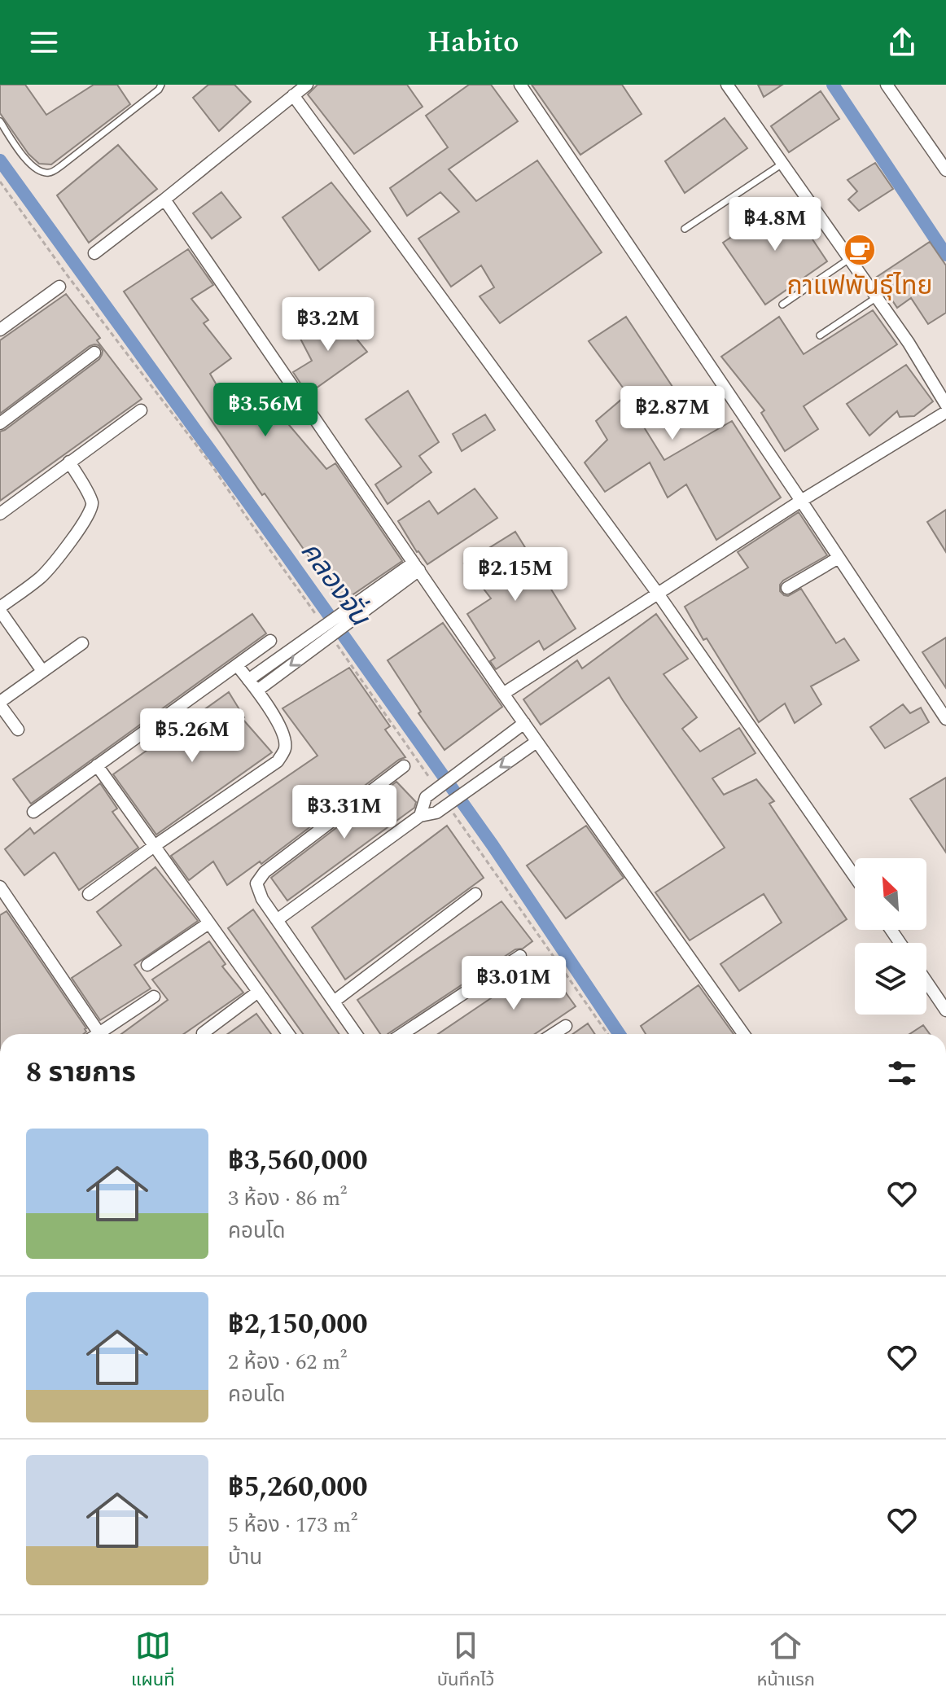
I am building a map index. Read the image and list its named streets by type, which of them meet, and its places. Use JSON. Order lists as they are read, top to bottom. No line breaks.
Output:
{"water":["คลองจั่น"],"places":{"cafe":["กาแฟพันธุ์ไทย"]},"north":"top left","page":{"header":"Habito","price":["฿4.8M","฿3.2M","฿3.56M","฿2.87M","฿2.15M","฿5.26M","฿3.31M","฿3.01M"],"heading":"8 รายการ","list":[{"name":"฿3,560,000","note":"3 ห้อง · 86 m² · คอนโด"},{"name":"฿2,150,000","note":"2 ห้อง · 62 m² · คอนโด"},{"name":"฿5,260,000","note":"5 ห้อง · 173 m² · บ้าน"}],"tabs":["แผนที่","บันทึกไว้","หน้าแรก"]}}
